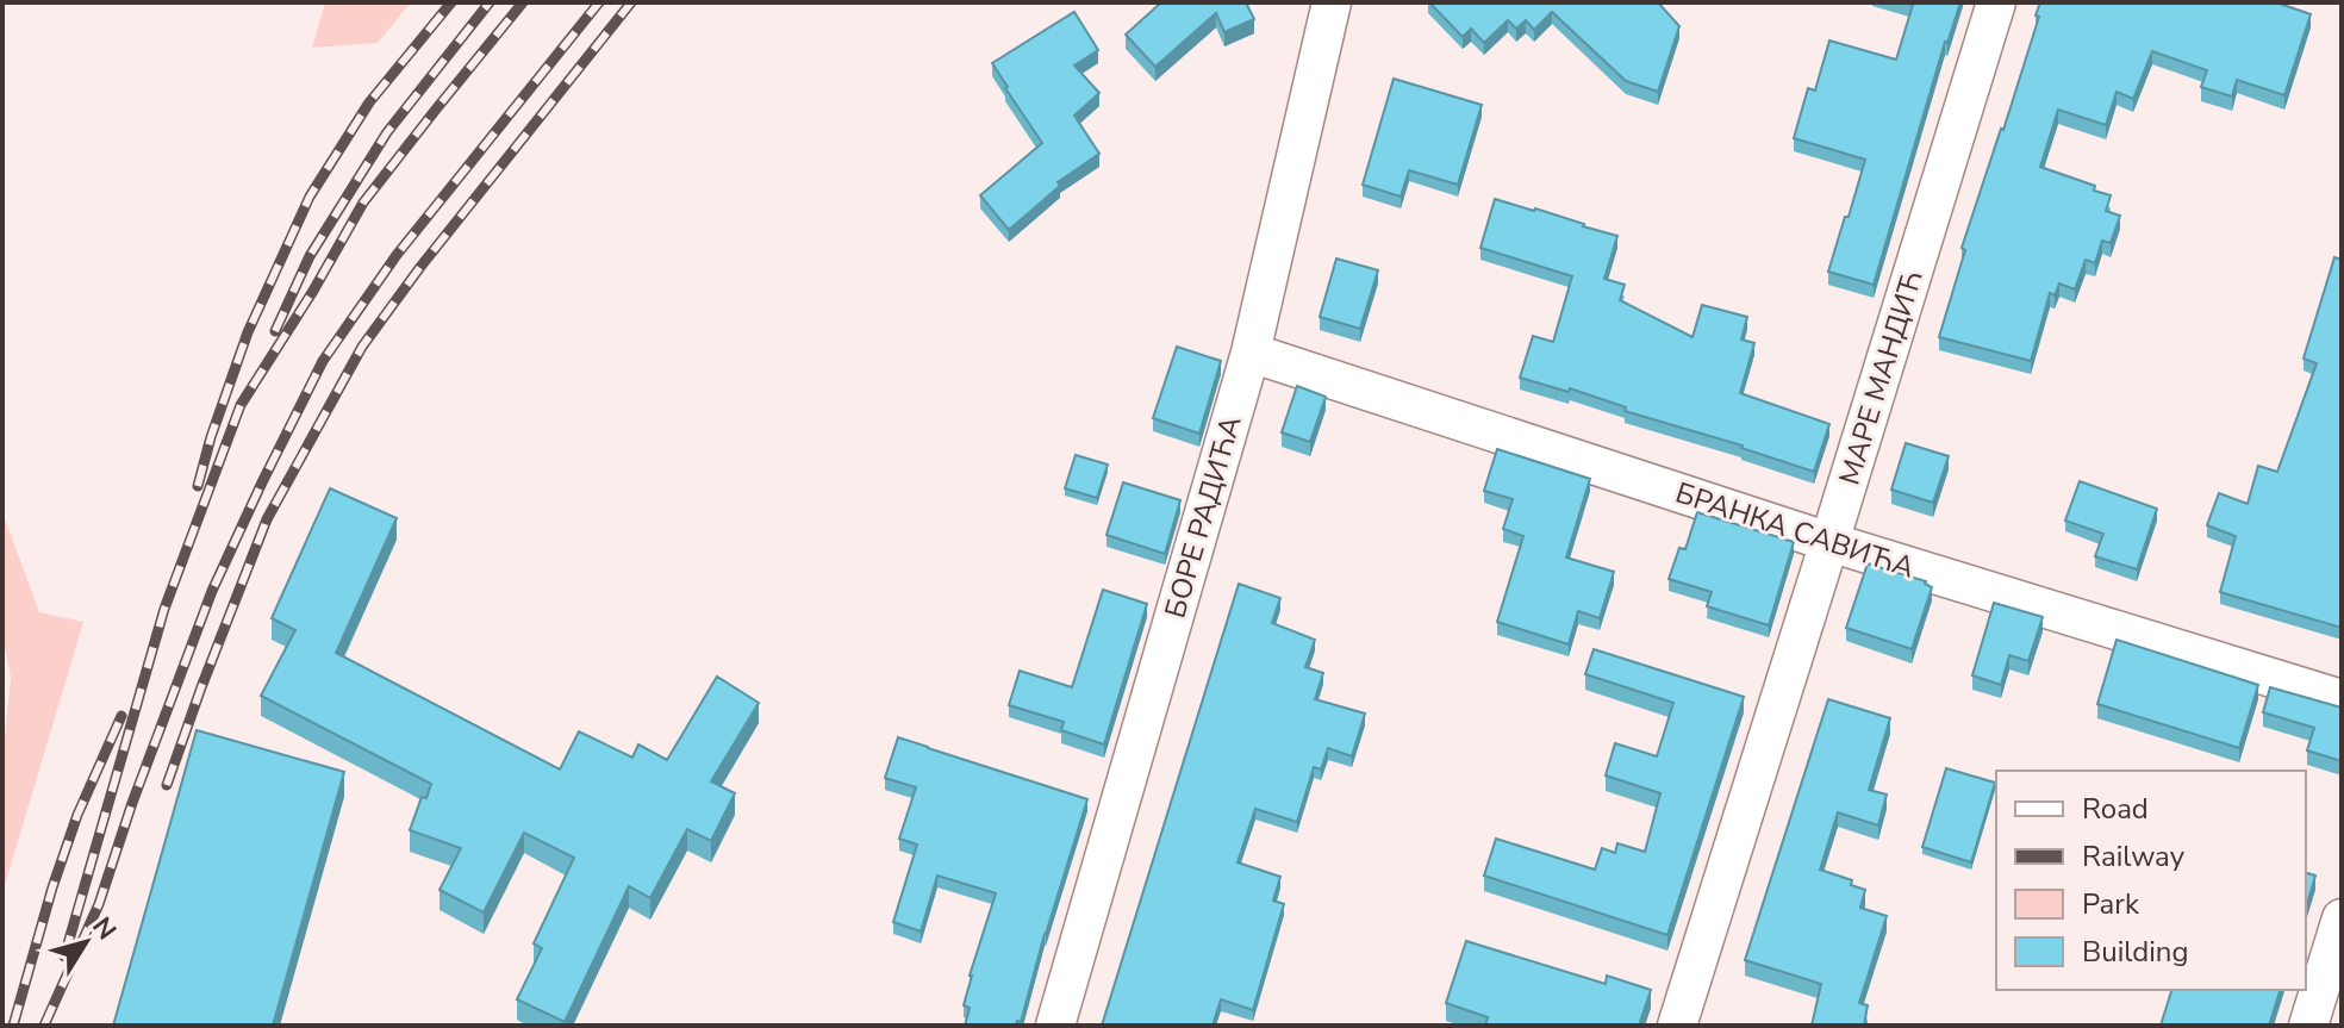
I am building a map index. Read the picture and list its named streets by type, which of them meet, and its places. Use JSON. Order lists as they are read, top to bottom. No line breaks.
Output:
{"streets":{"street":["МАРЕ МАНДИЋ","БОРЕ РАДИЋА","БРАНКА САВИЋА"]},"crossings":[["МАРЕ МАНДИЋ","БРАНКА САВИЋА"],["БОРЕ РАДИЋА","БРАНКА САВИЋА"]],"legend":["Road","Railway","Park","Building"],"north":"top right"}
